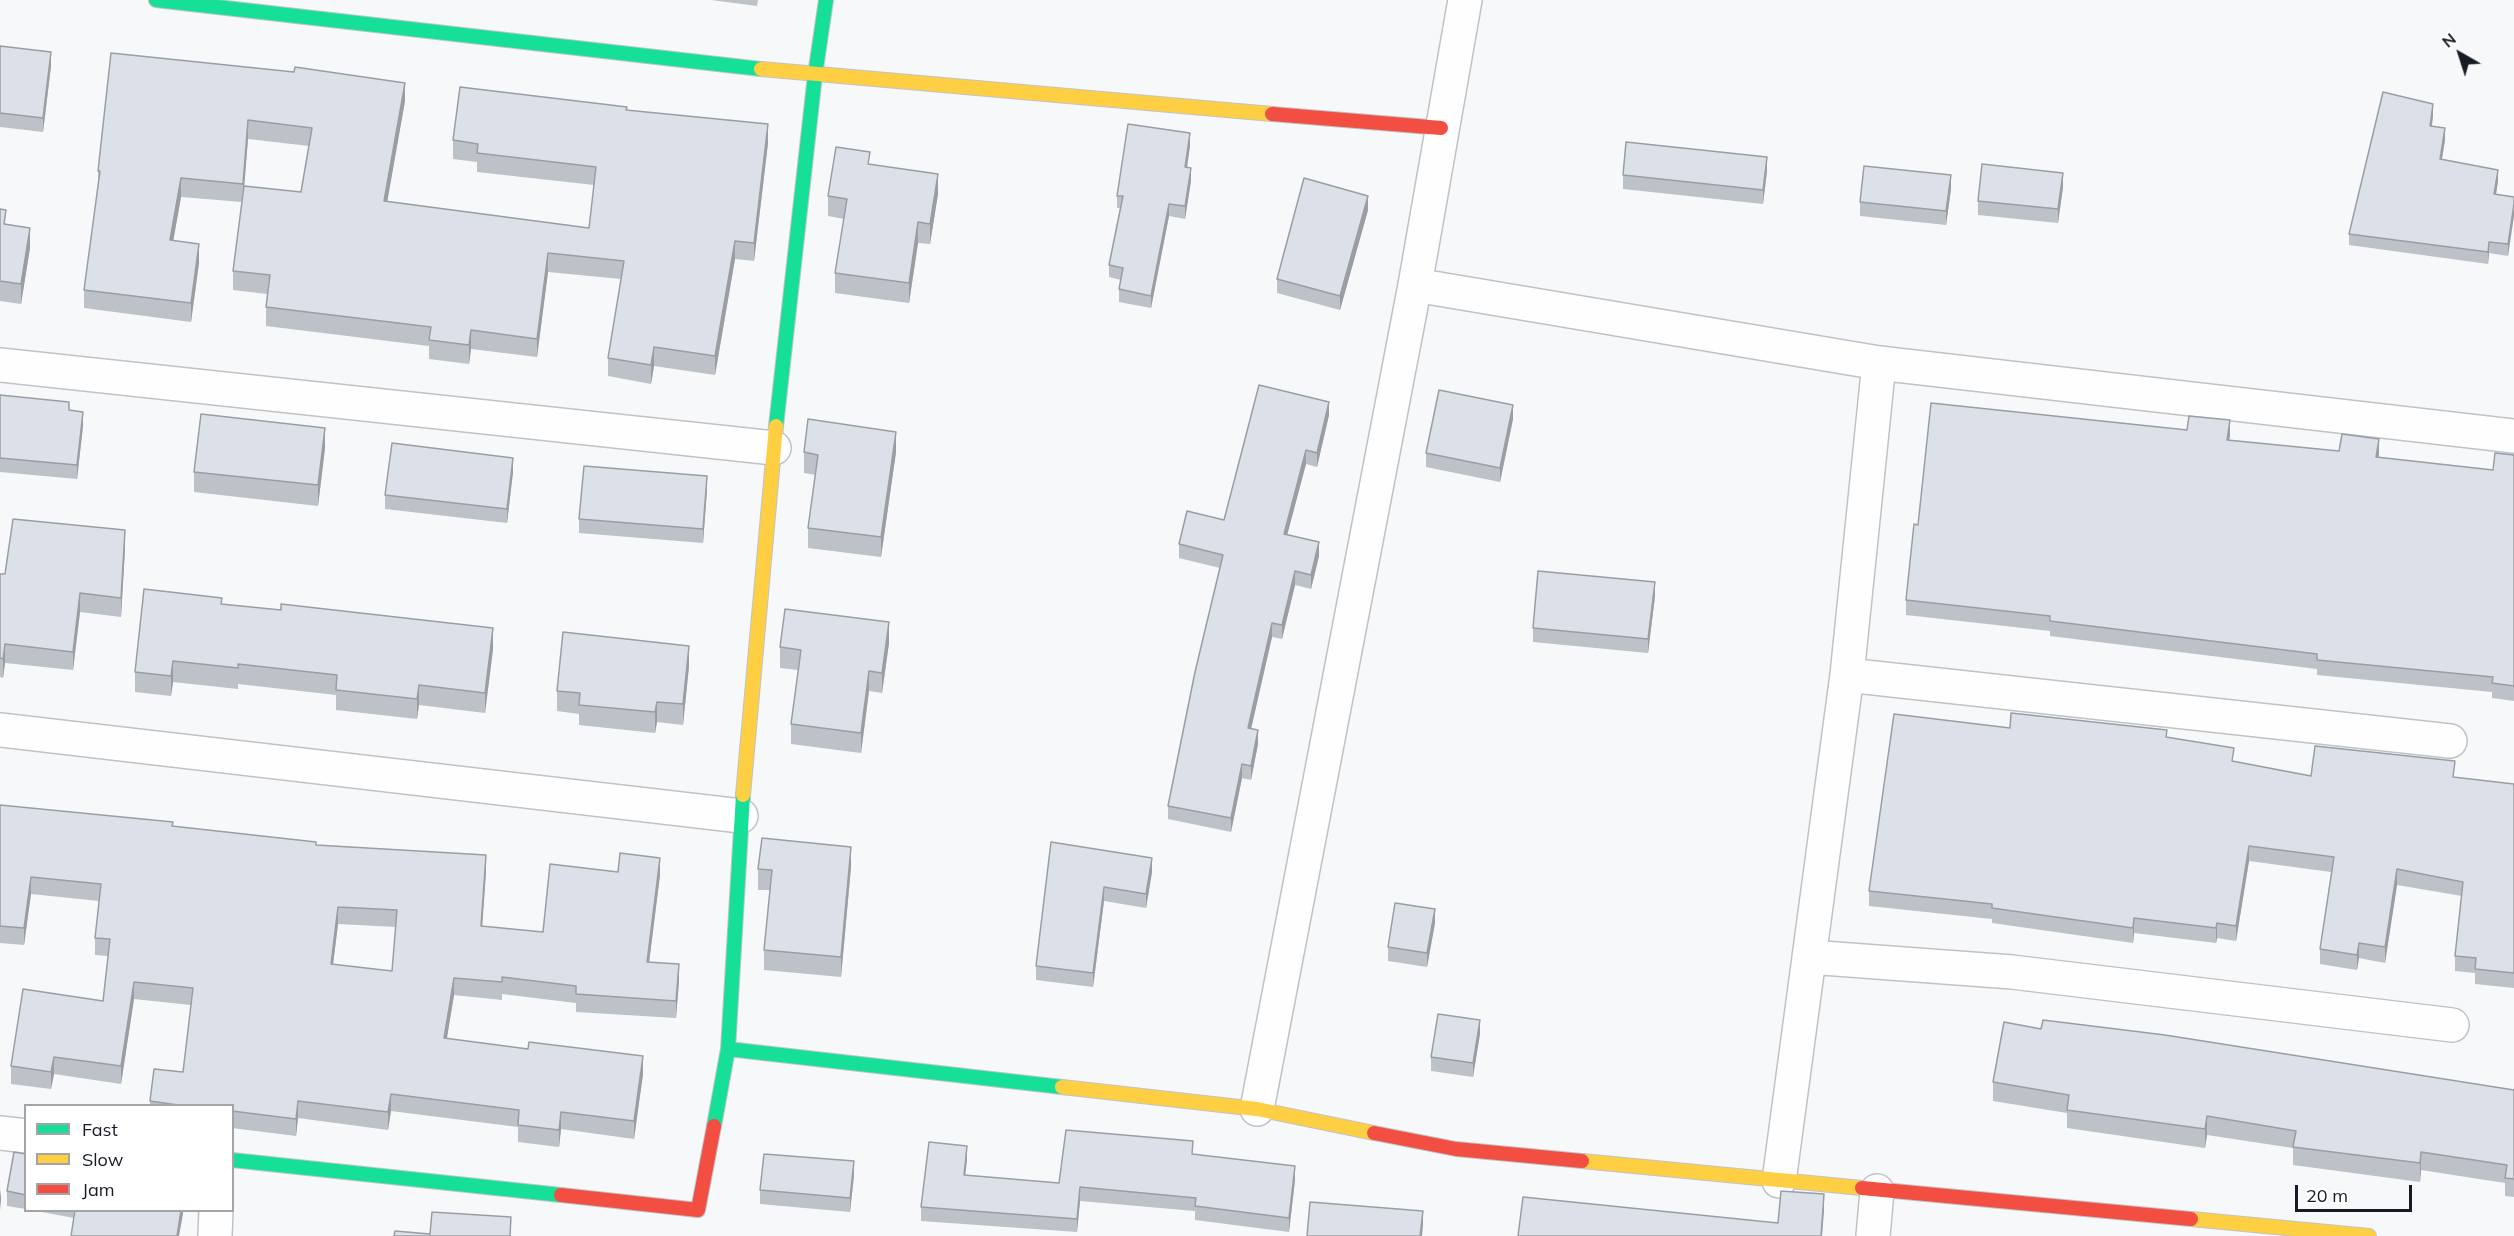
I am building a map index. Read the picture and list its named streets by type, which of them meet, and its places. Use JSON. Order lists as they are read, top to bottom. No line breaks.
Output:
{"legend":["Fast","Slow","Jam"],"scale_bar":"20 m","north":"top left"}
